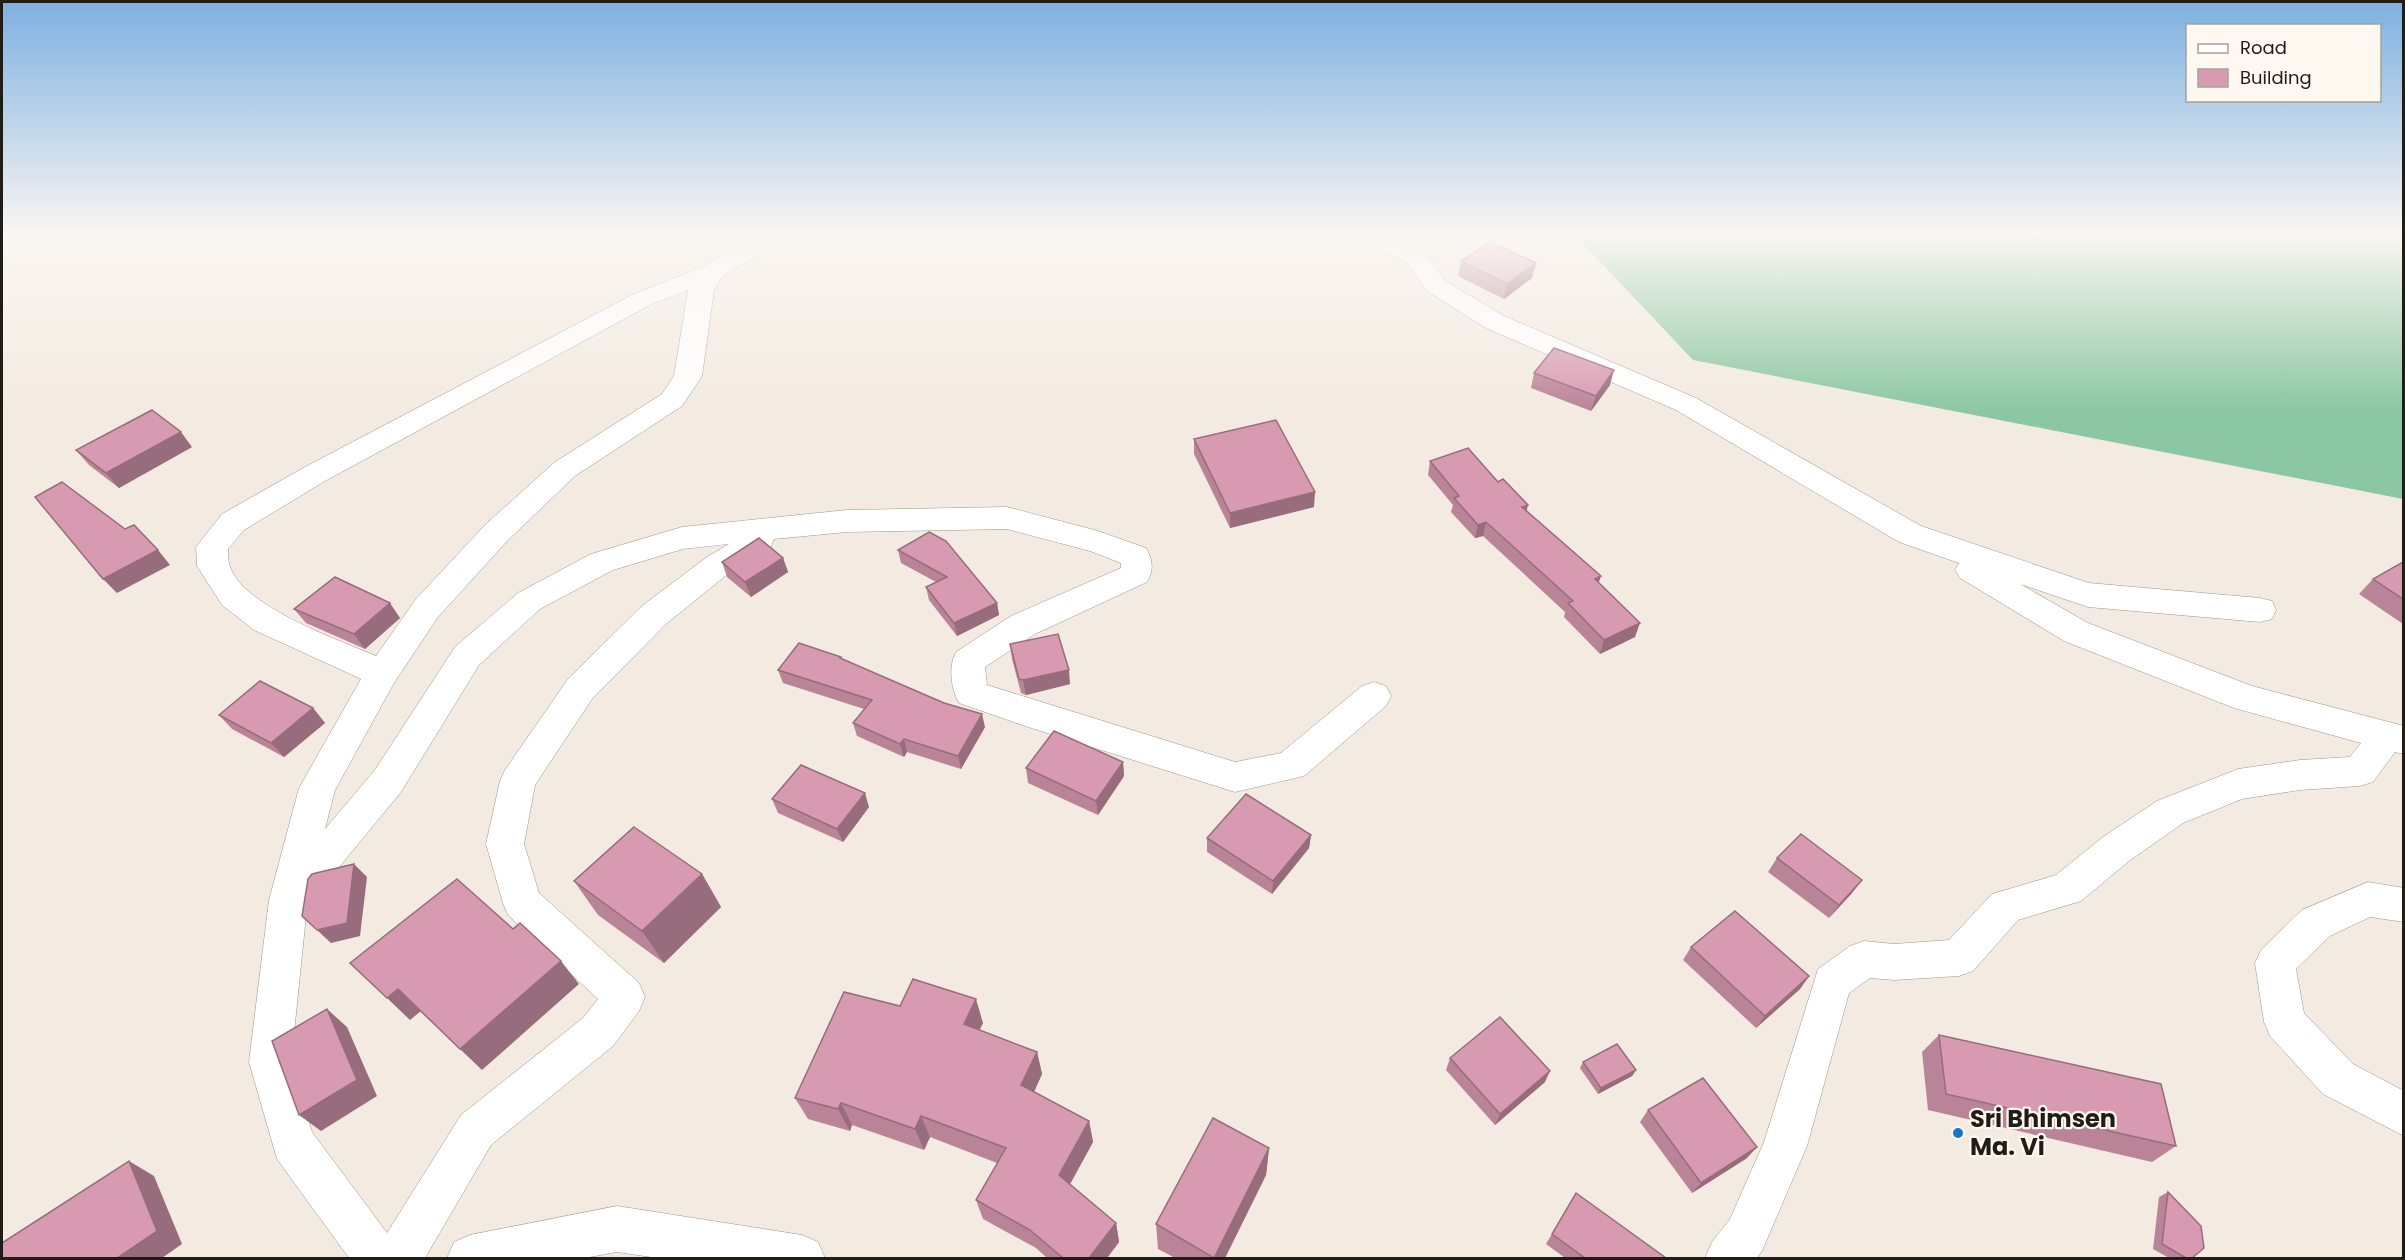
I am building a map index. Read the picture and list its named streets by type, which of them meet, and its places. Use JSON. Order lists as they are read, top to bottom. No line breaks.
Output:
{"places":["Sri Bhimsen Ma. Vi"],"legend":["Road","Building"]}
